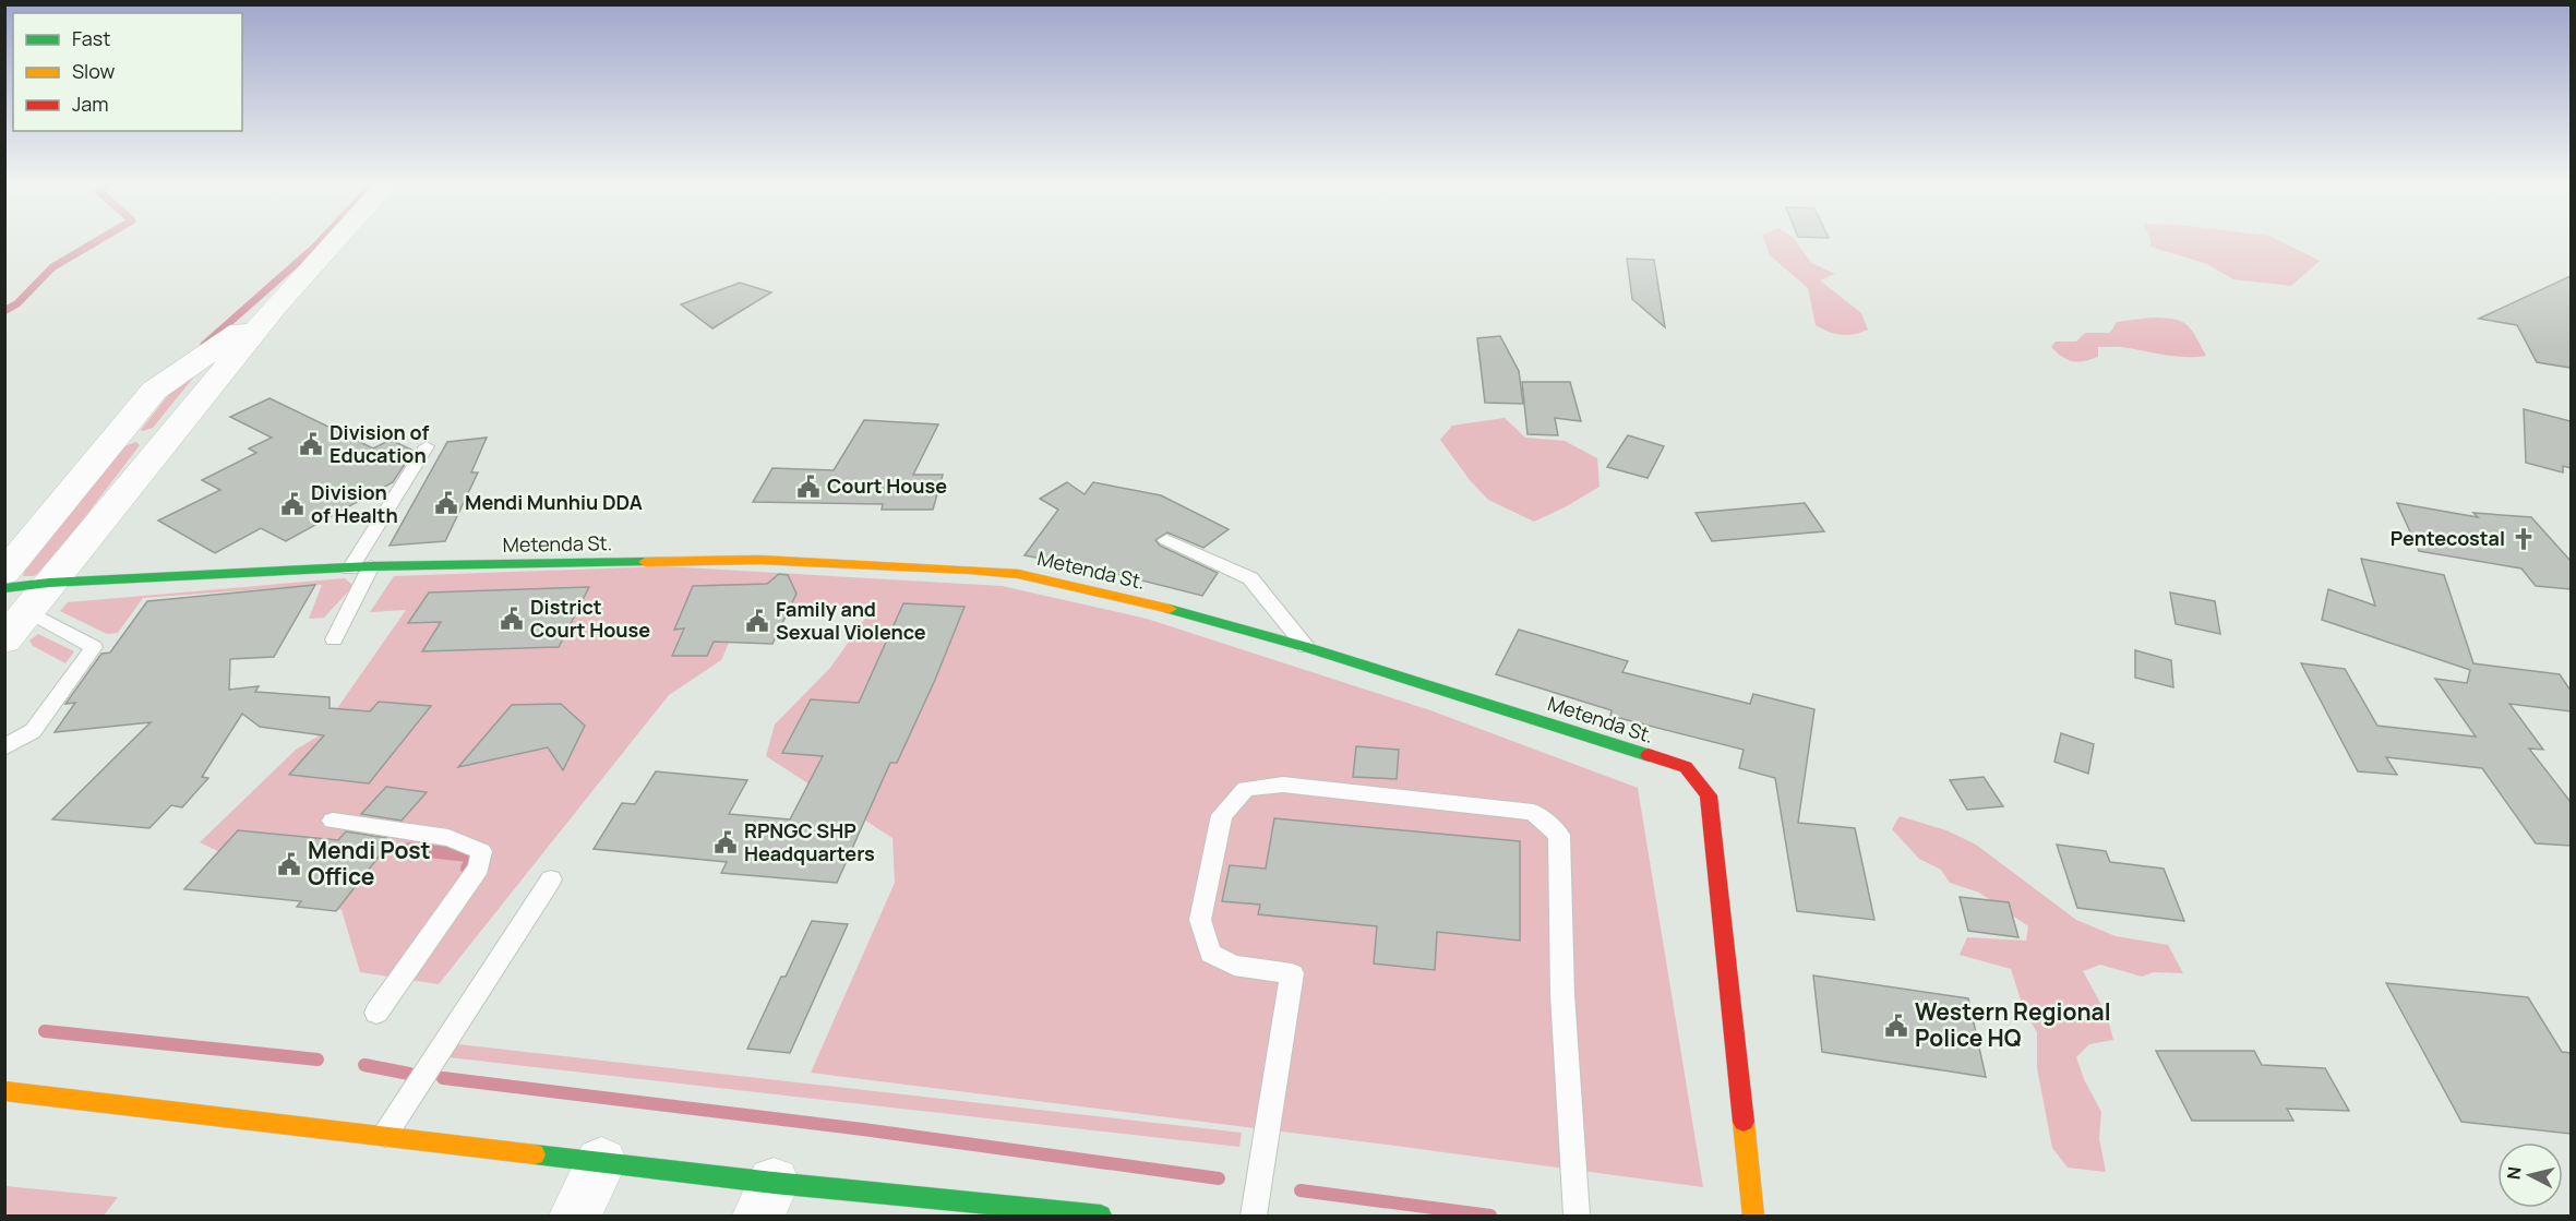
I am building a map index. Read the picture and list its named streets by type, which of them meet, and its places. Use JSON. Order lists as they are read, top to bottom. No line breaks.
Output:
{"streets":{"street":["Metenda St."]},"places":{"public building":["Division of Education","Court House","Mendi Munhiu DDA","Division of Health","District Court House","Family and Sexual Violence","RPNGC SHP Headquarters","Mendi Post Office","Western Regional Police HQ"],"church":["Pentecostal"]},"legend":["Fast","Slow","Jam"],"north":"left"}
